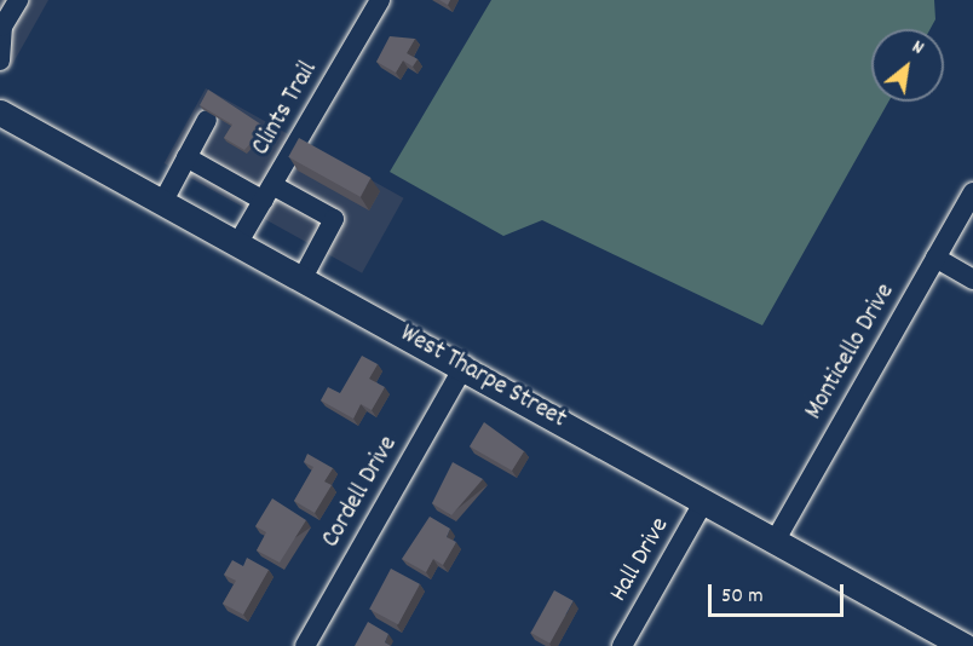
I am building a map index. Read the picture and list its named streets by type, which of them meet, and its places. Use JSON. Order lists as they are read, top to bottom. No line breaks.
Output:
{"streets":{"main road":["West Tharpe Street"],"street":["Clints Trail","Monticello Drive","Cordell Drive","Hall Drive"]},"crossings":[["Clints Trail","West Tharpe Street"],["Monticello Drive","West Tharpe Street"],["West Tharpe Street","Cordell Drive"],["West Tharpe Street","Hall Drive"]],"scale_bar":"50 m","north":"top right"}
